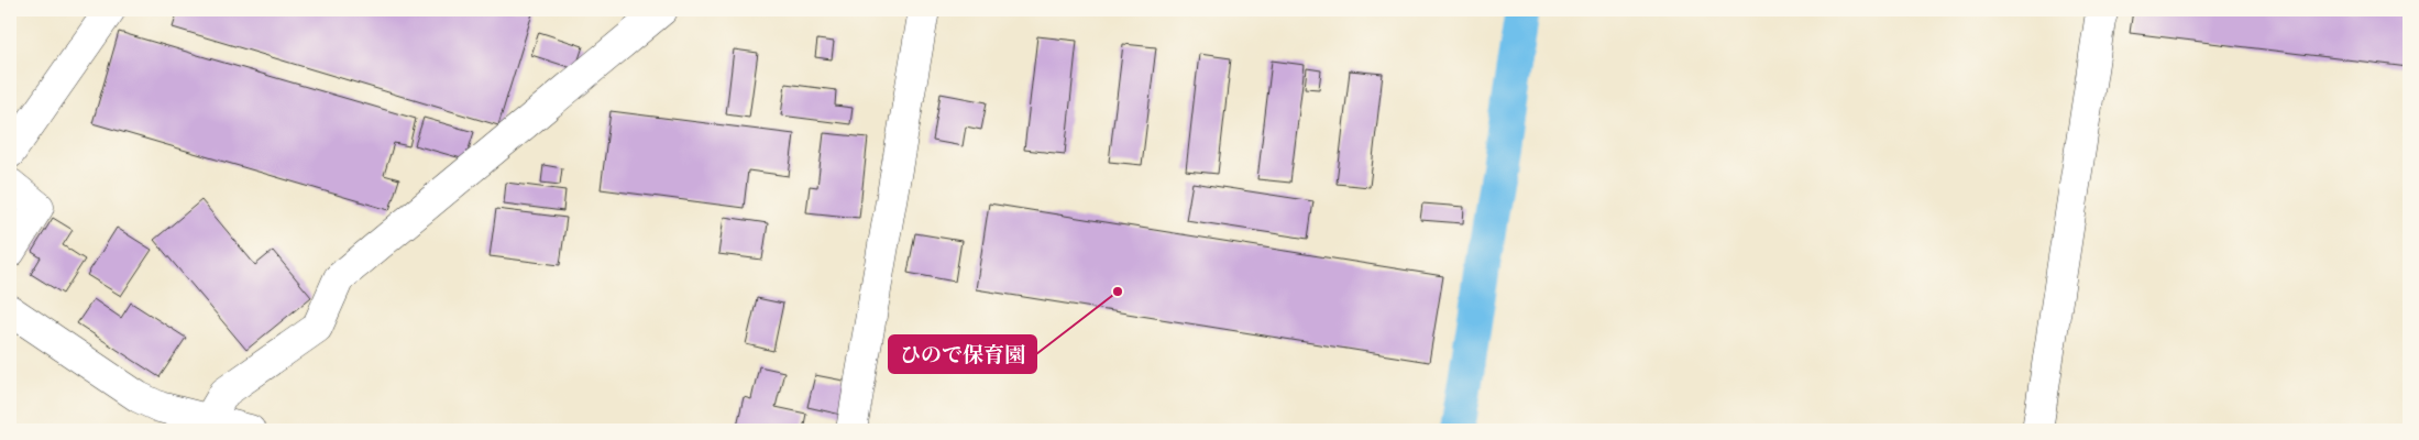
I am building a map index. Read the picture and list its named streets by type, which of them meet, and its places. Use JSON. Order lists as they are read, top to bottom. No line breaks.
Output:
{"places":["ひので保育園"]}
